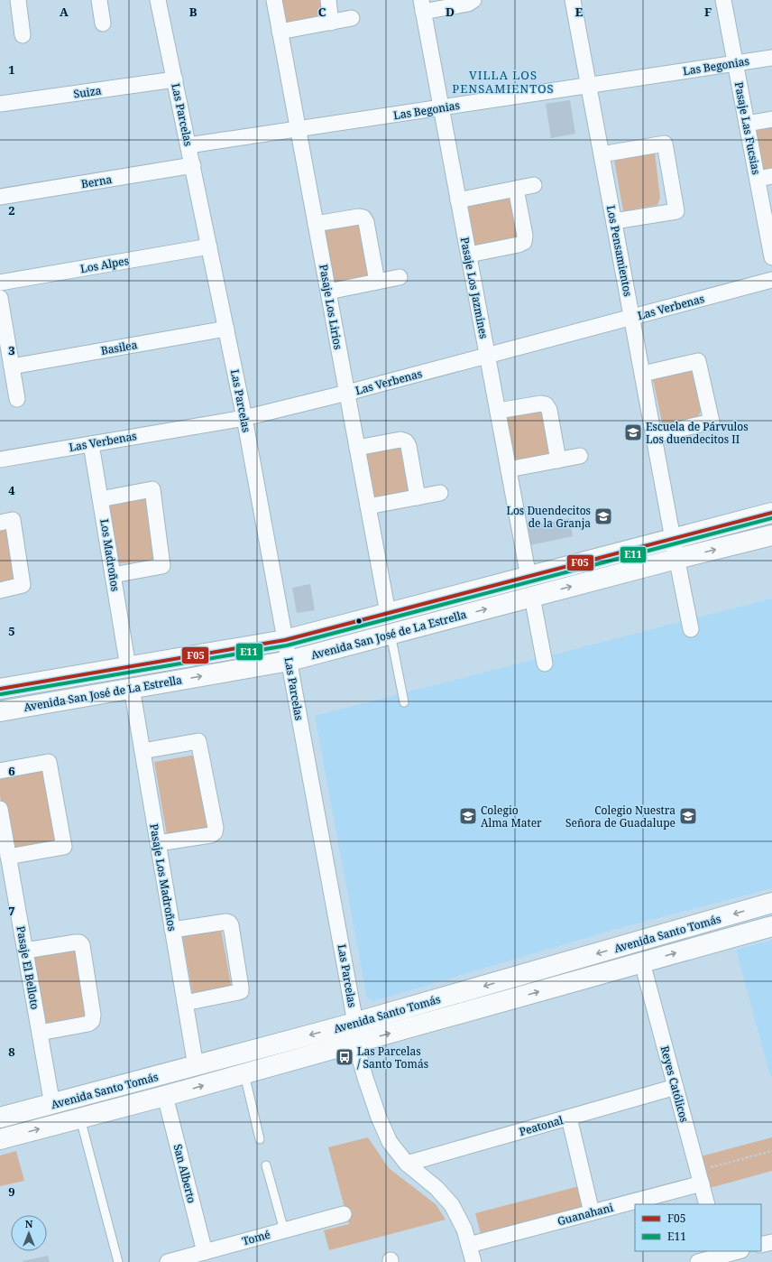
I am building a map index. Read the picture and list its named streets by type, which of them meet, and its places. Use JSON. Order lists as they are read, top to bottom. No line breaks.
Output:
{"streets":{"main road":["Avenida San José de La Estrella","Avenida Santo Tomás"],"street":["Las Begonias","Suiza","Las Parcelas","Pasaje Las Fucsias","Berna","Los Pensamientos","Los Alpes","Pasaje Los Jazmines","Pasaje Los Lirios","Las Verbenas","Basilea","Los Madroños","Pasaje Los Madroños","Pasaje El Belloto","Reyes Católicos","Peatonal","San Alberto","Guanahani","Tomé"]},"crossings":[["Las Begonias","Las Parcelas"],["Las Begonias","Pasaje Las Fucsias"],["Las Begonias","Los Pensamientos"],["Las Begonias","Pasaje Los Jazmines"],["Las Begonias","Pasaje Los Lirios"],["Suiza","Las Parcelas"],["Las Parcelas","Berna"],["Las Parcelas","Los Alpes"],["Las Parcelas","Las Verbenas"],["Las Parcelas","Basilea"],["Las Parcelas","Avenida San José de La Estrella"],["Las Parcelas","Avenida Santo Tomás"],["Las Parcelas","Peatonal"],["Las Parcelas","Guanahani"],["Los Pensamientos","Las Verbenas"],["Los Pensamientos","Avenida San José de La Estrella"],["Pasaje Los Jazmines","Las Verbenas"],["Pasaje Los Jazmines","Avenida San José de La Estrella"],["Pasaje Los Lirios","Las Verbenas"],["Pasaje Los Lirios","Avenida San José de La Estrella"],["Las Verbenas","Los Madroños"],["Los Madroños","Avenida San José de La Estrella"],["Avenida San José de La Estrella","Pasaje Los Madroños"],["Pasaje Los Madroños","Avenida Santo Tomás"],["Avenida Santo Tomás","Pasaje El Belloto"],["Avenida Santo Tomás","Reyes Católicos"],["Avenida Santo Tomás","San Alberto"],["Reyes Católicos","Peatonal"],["Reyes Católicos","Guanahani"],["San Alberto","Tomé"]],"districts":["VILLA LOS PENSAMIENTOS"],"places":{"school or university":["Escuela de Párvulos Los duendecitos II","Los Duendecitos de la Granja","Colegio Alma Mater","Colegio Nuestra Señora de Guadalupe"],"bus stop":["Las Parcelas / Santo Tomás"]},"lines":["transit line F05","transit line E11"],"legend":["F05","E11"],"north":"top","grid":{"columns":["A","B","C","D","E","F"],"rows":["1","2","3","4","5","6","7","8","9"]}}
